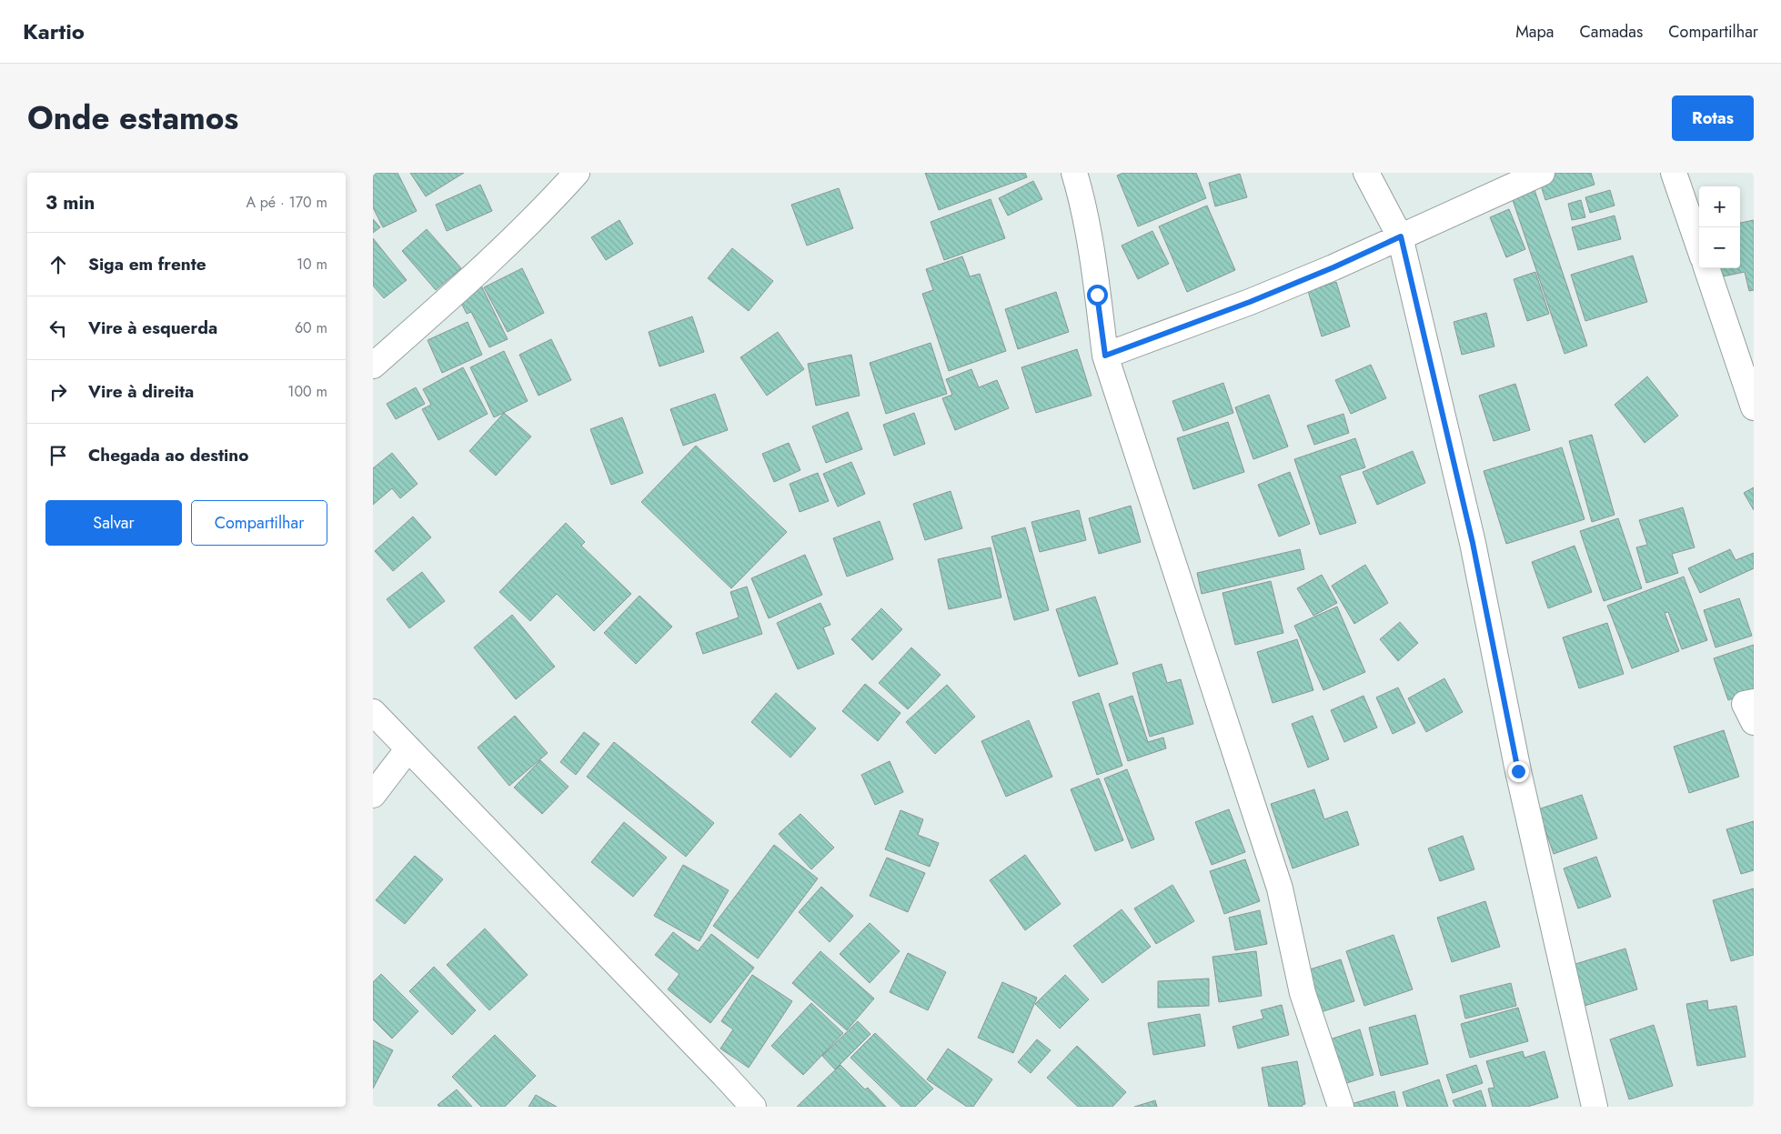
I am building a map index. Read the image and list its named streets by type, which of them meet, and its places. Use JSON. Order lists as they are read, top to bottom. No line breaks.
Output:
{"page":{"header":"Kartio","nav":["Mapa","Camadas","Compartilhar"],"title":"Onde estamos","buttons":["Rotas",["Salvar","Compartilhar"]],"heading":["3 min","A pé · 170 m"],"map_buttons":["+","−"],"list":[["Siga em frente","10 m"],["Vire à esquerda","60 m"],["Vire à direita","100 m"],"Chegada ao destino"]}}
